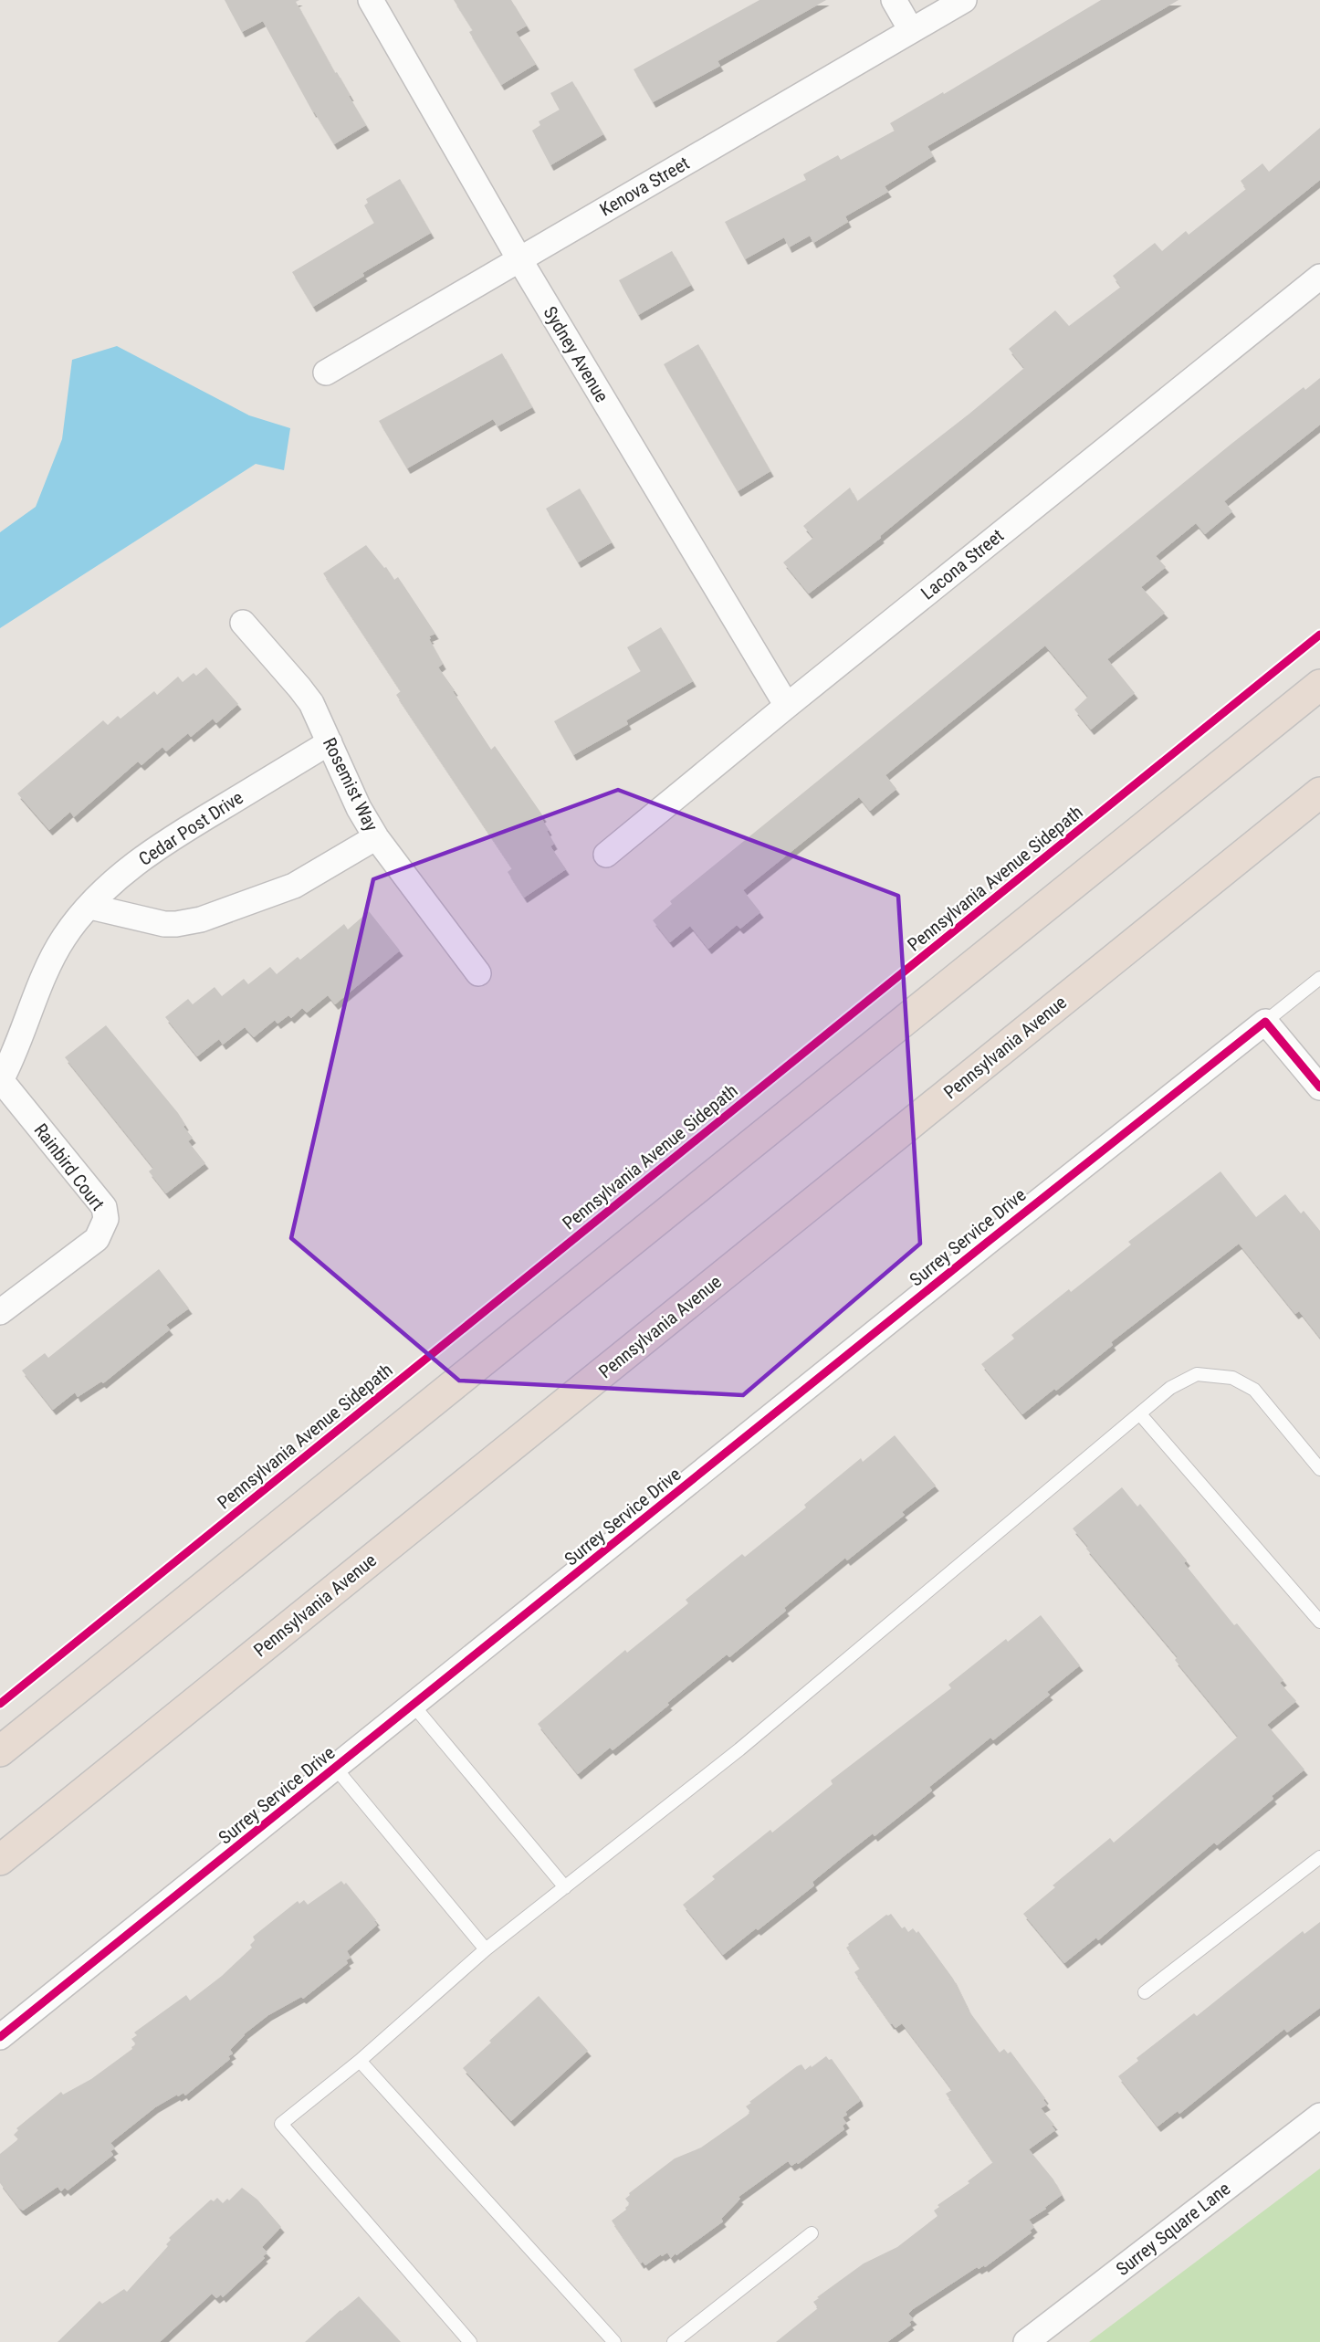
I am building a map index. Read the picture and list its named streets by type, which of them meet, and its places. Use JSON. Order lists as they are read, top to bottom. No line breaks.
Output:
{"streets":{"highway":["Pennsylvania Avenue"],"street":["Kenova Street","Sydney Avenue","Lacona Street","Rosemist Way","Cedar Post Drive","Rainbird Court","Surrey Service Drive","Surrey Square Lane"],"cycle path":["Pennsylvania Avenue Sidepath"]},"crossings":[["Kenova Street","Sydney Avenue"],["Sydney Avenue","Lacona Street"],["Rosemist Way","Cedar Post Drive"],["Cedar Post Drive","Rainbird Court"]]}
